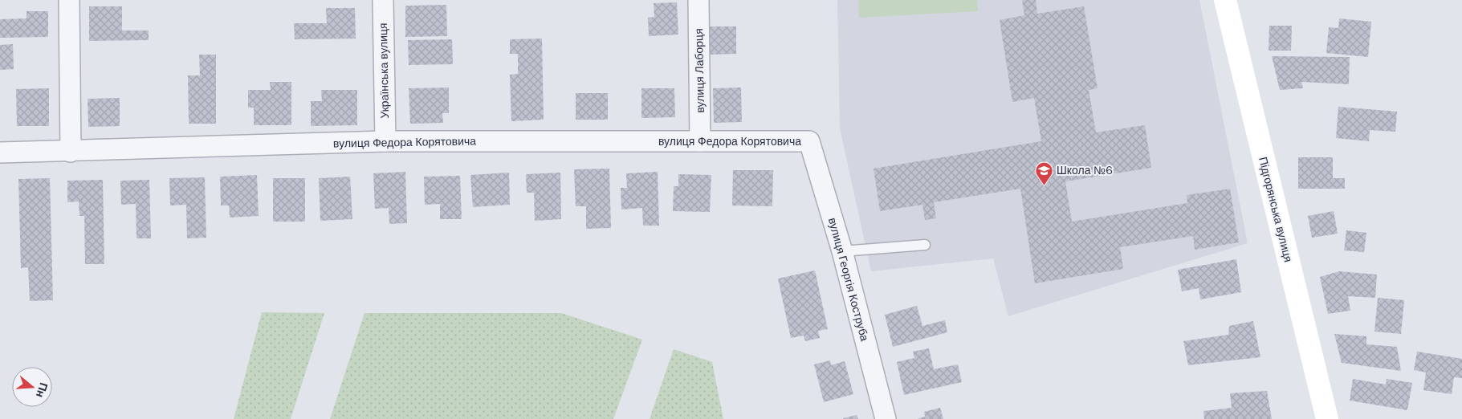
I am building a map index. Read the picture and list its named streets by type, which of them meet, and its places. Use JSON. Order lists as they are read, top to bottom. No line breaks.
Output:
{"streets":{"main road":["Підгорянська вулиця"],"street":["Українська вулиця","вулиця Лаборця","вулиця Федора Корятовича","вулиця Георгія Коструба"]},"crossings":[["Українська вулиця","вулиця Федора Корятовича"],["вулиця Лаборця","вулиця Федора Корятовича"],["вулиця Федора Корятовича","вулиця Георгія Коструба"]],"places":{"school or university":["Школа №6"]},"north":"right"}
